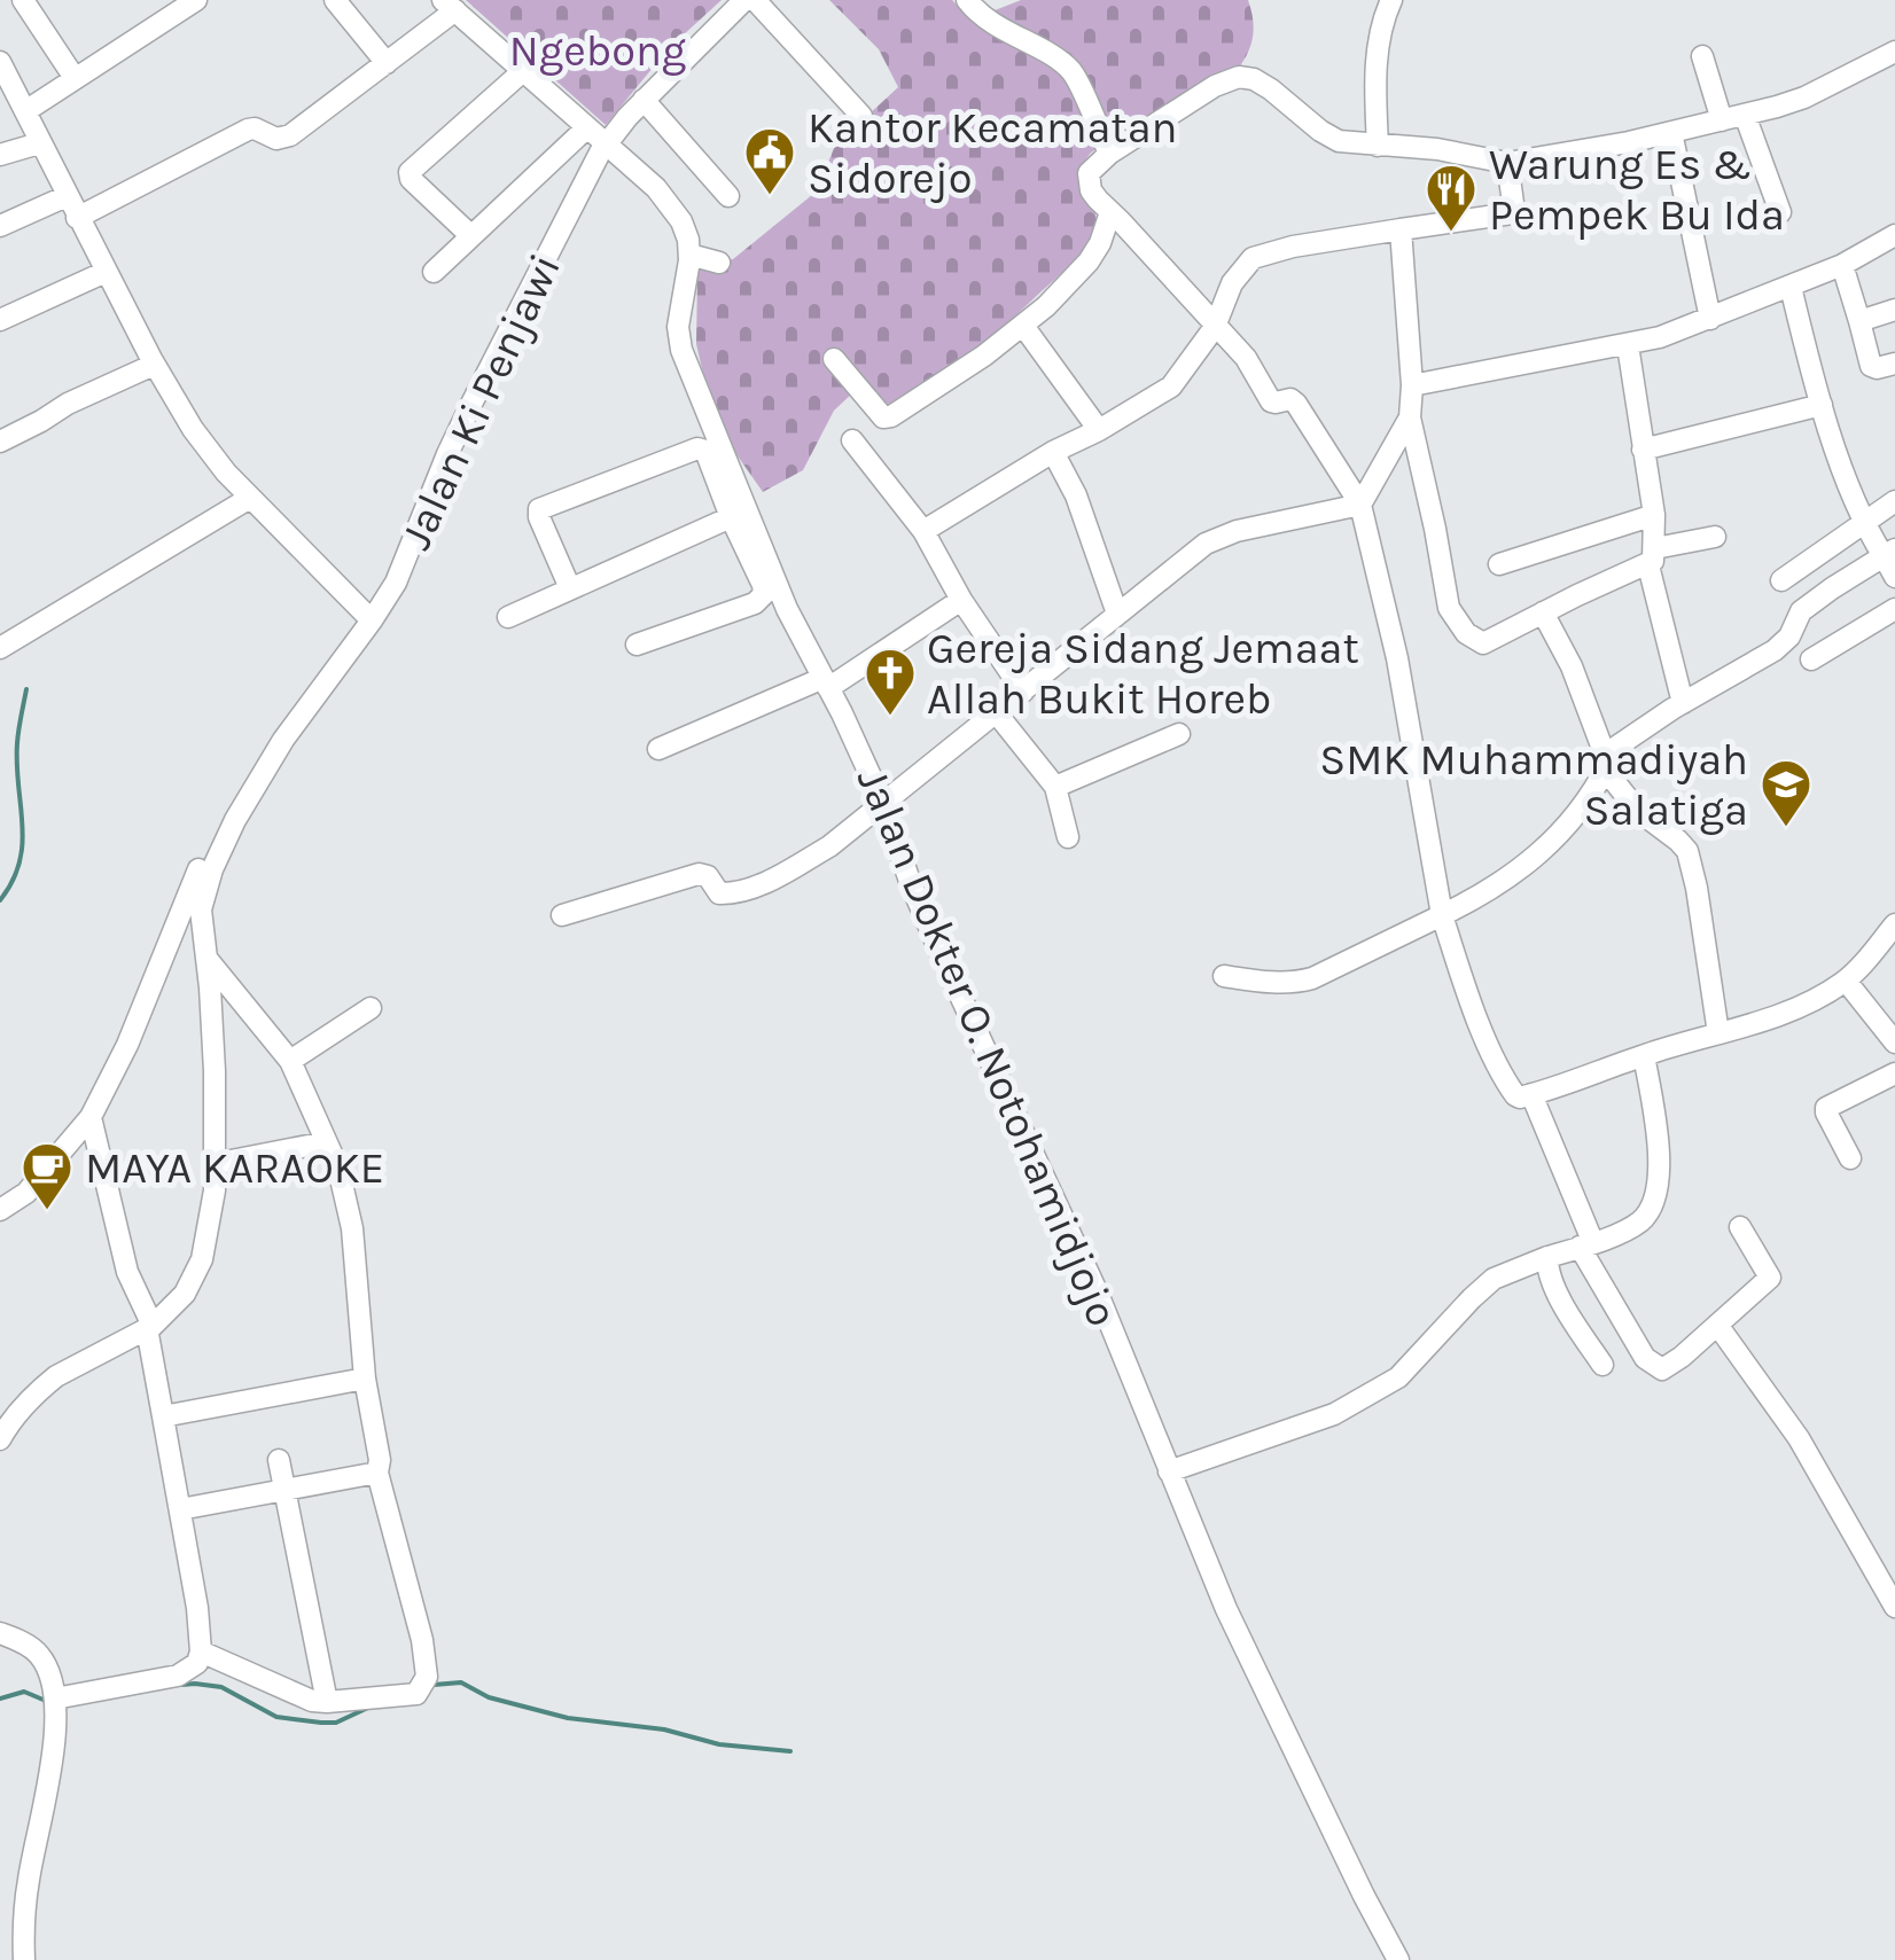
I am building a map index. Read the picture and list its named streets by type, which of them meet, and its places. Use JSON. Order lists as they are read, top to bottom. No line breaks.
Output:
{"streets":{"street":["Jalan Ki Penjawi","Jalan Dokter O. Notohamidjojo"]},"parks":["Ngebong"],"places":{"public building":["Kantor Kecamatan Sidorejo"],"restaurant":["Warung Es & Pempek Bu Ida"],"church":["Gereja Sidang Jemaat Allah Bukit Horeb"],"school or university":["SMK Muhammadiyah Salatiga"],"cafe":["MAYA KARAOKE"]}}
